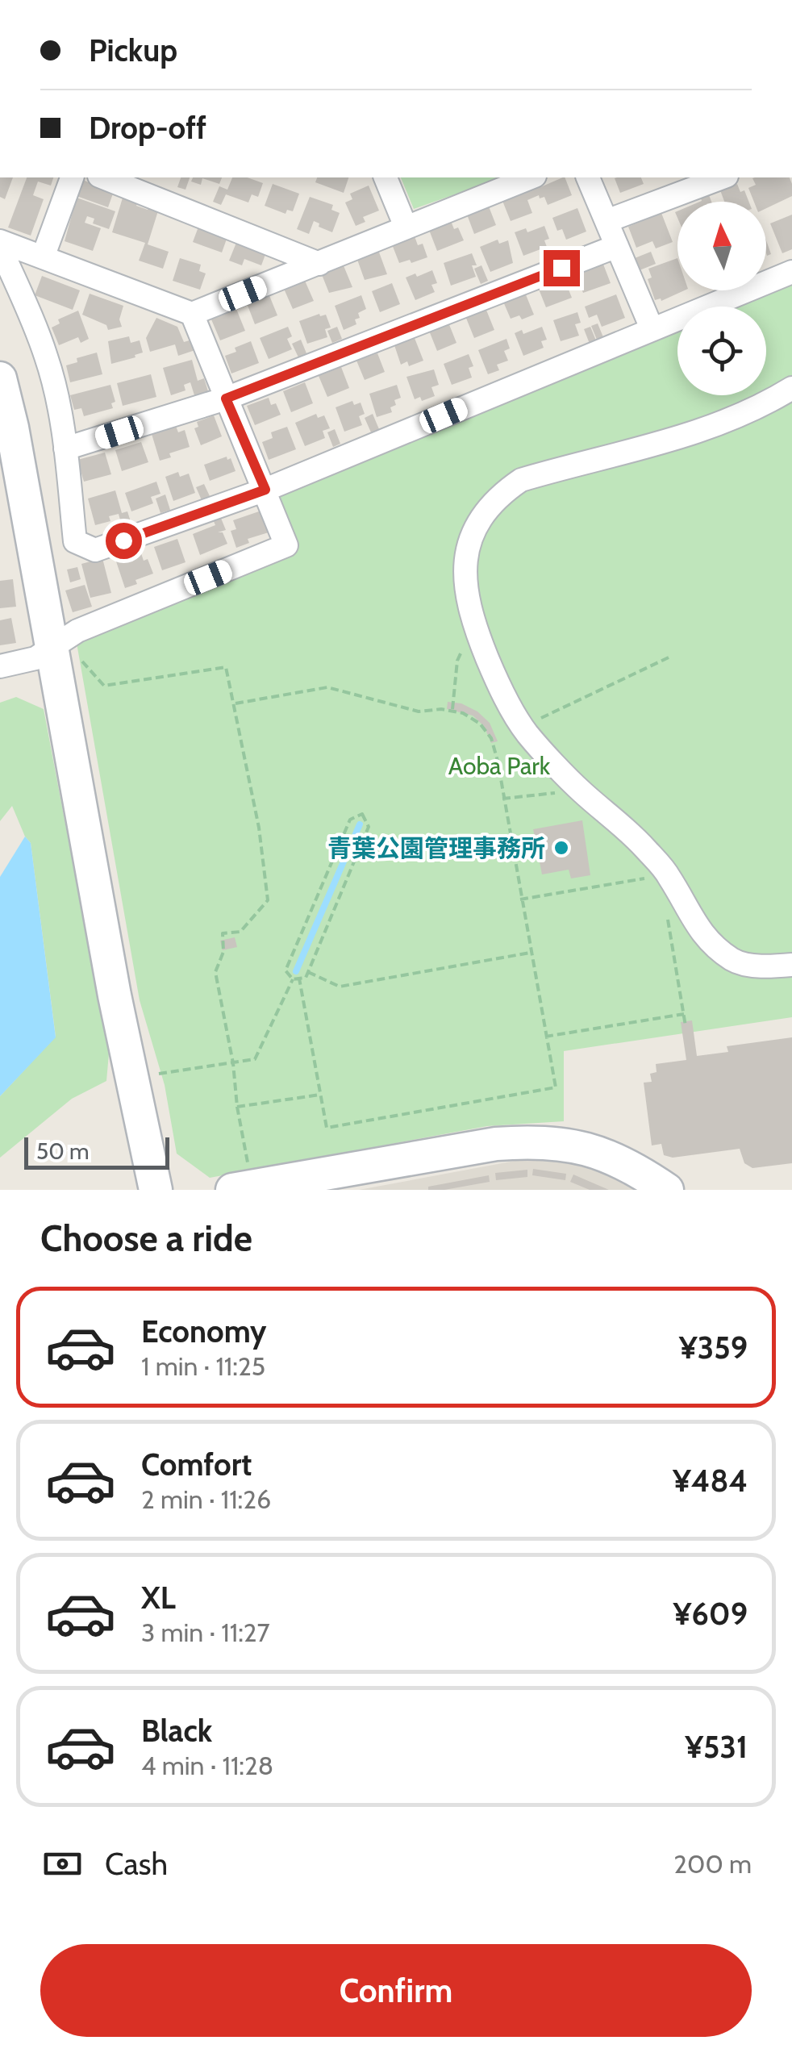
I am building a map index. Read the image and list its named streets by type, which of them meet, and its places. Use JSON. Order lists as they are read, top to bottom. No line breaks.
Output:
{"parks":["Aoba Park"],"places":["青葉公園管理事務所"],"scale_bar":"50 m","north":"top","page":{"banner":["Pickup","Drop-off"],"scale":"50 m","heading":"Choose a ride","list":[{"name":"Economy","note":"1 min · 11:25","value":"¥359"},{"name":"Comfort","note":"2 min · 11:26","value":"¥484"},{"name":"XL","note":"3 min · 11:27","value":"¥609"},{"name":"Black","note":"4 min · 11:28","value":"¥531"}],"pay":["Cash","200 m"],"buttons":"Confirm"}}
